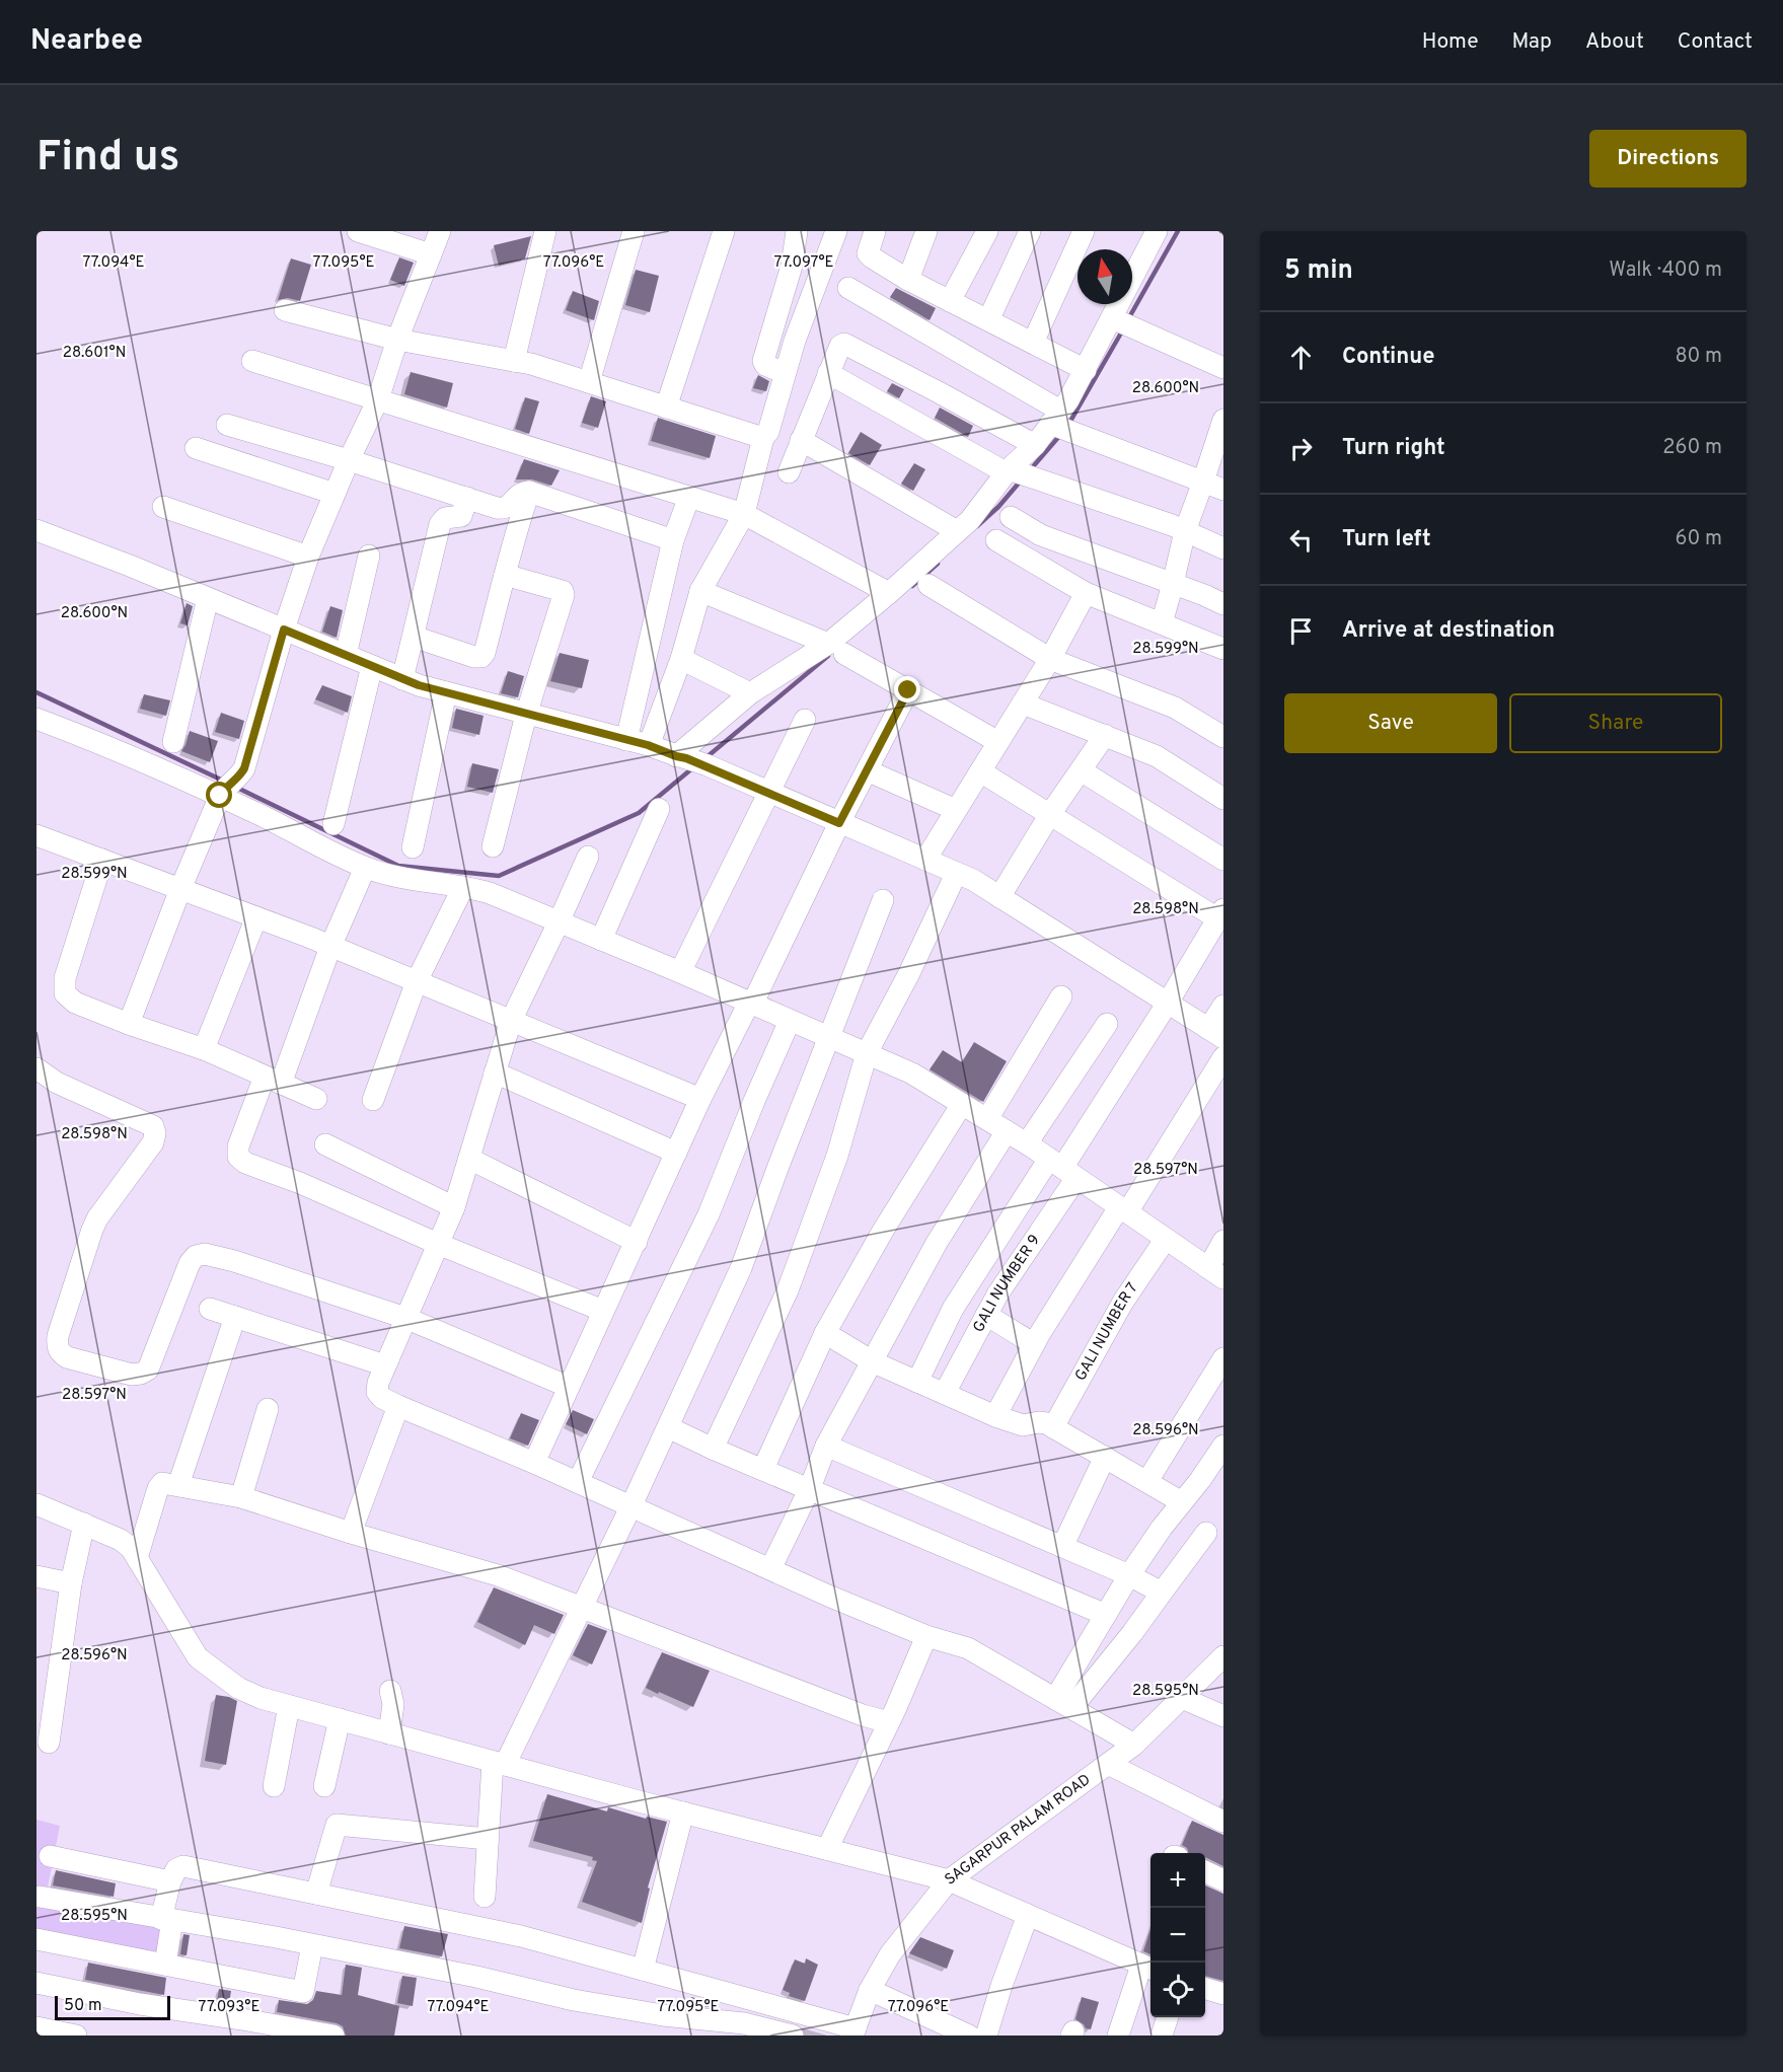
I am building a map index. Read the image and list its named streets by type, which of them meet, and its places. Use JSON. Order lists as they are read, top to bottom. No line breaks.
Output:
{"streets":{"street":["GALI NUMBER 9","GALI NUMBER 7","SAGARPUR PALAM ROAD"]},"scale_bar":"50 m","north":"top","page":{"header":"Nearbee","nav":["Home","Map","About","Contact"],"buttons":["Directions",["Save","Share"]],"title":"Find us","heading":["5 min","Walk · 400 m"],"list":[["Continue","80 m"],["Turn right","260 m"],["Turn left","60 m"],"Arrive at destination"],"map_buttons":["+","−"],"scale":"50 m"},"coordinates":["77.094°E","77.095°E","77.096°E","77.097°E","28.601°N","28.600°N","28.599°N","28.598°N","28.597°N","28.596°N","28.595°N","77.093°E"]}
